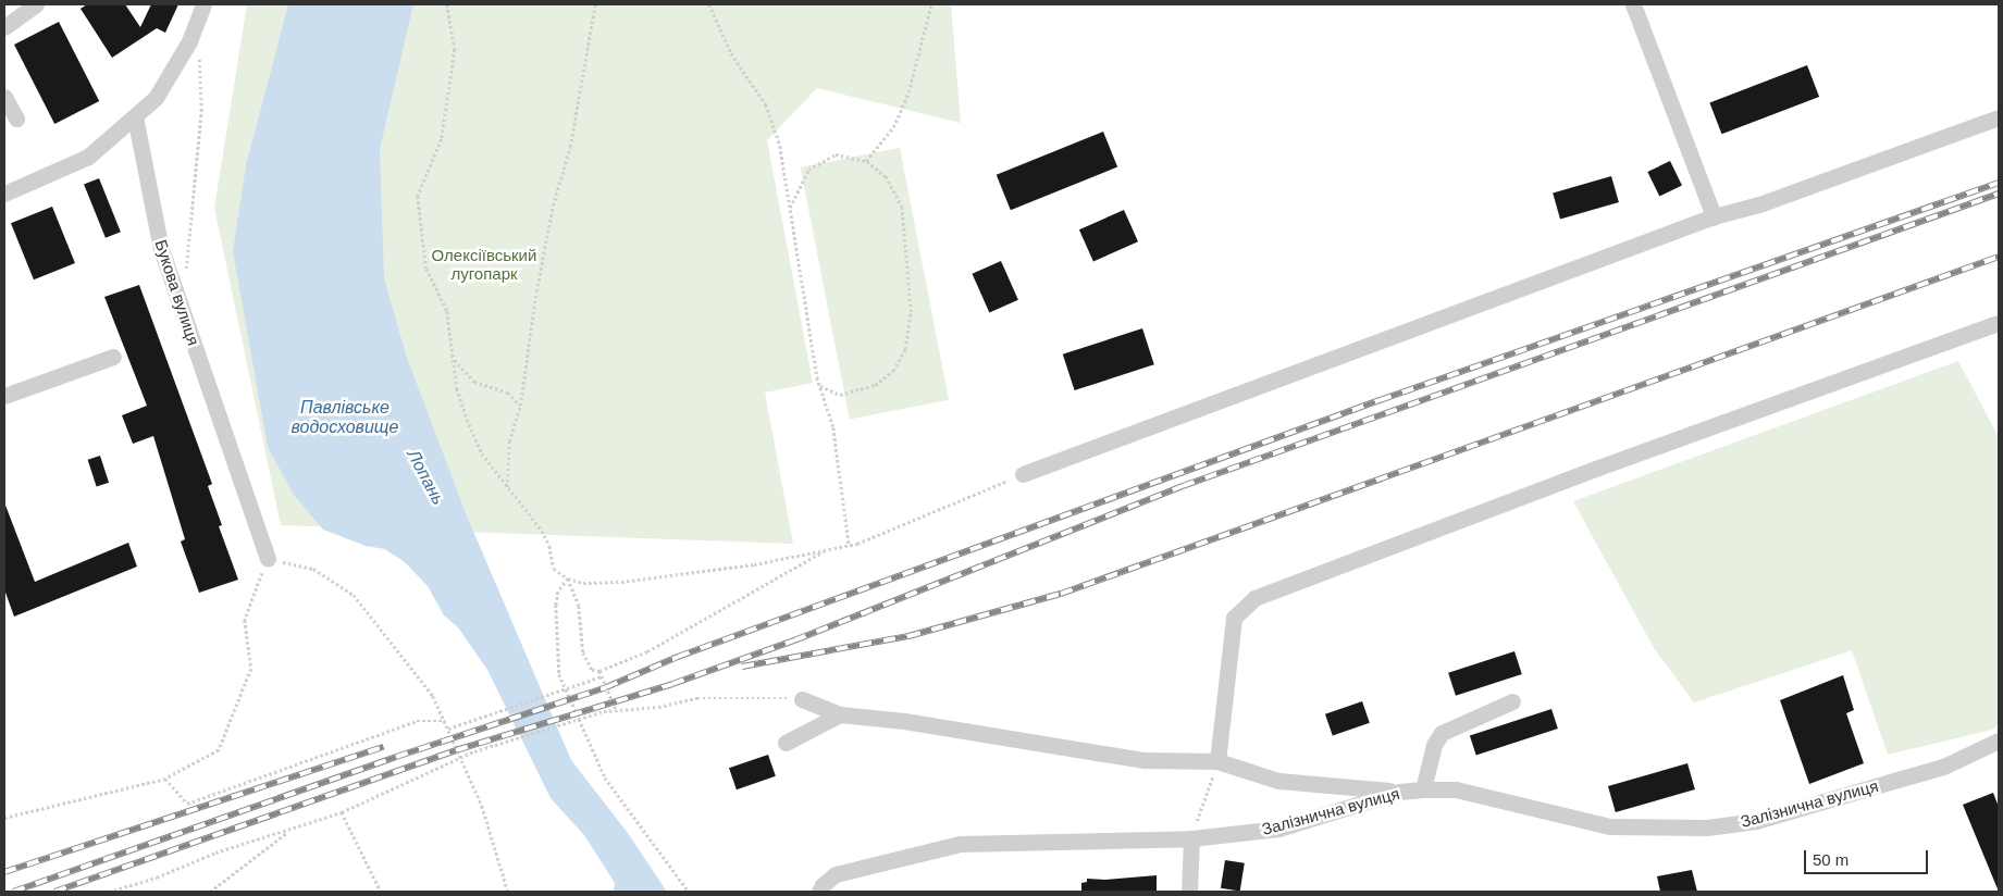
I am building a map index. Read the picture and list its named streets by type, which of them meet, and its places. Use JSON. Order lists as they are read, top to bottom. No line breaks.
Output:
{"streets":{"street":["Букова вулиця","Залізнична вулиця"]},"water":["Павлівське водосховище","Лопань"],"parks":["Олексіївський лугопарк"],"scale_bar":"50 m"}
